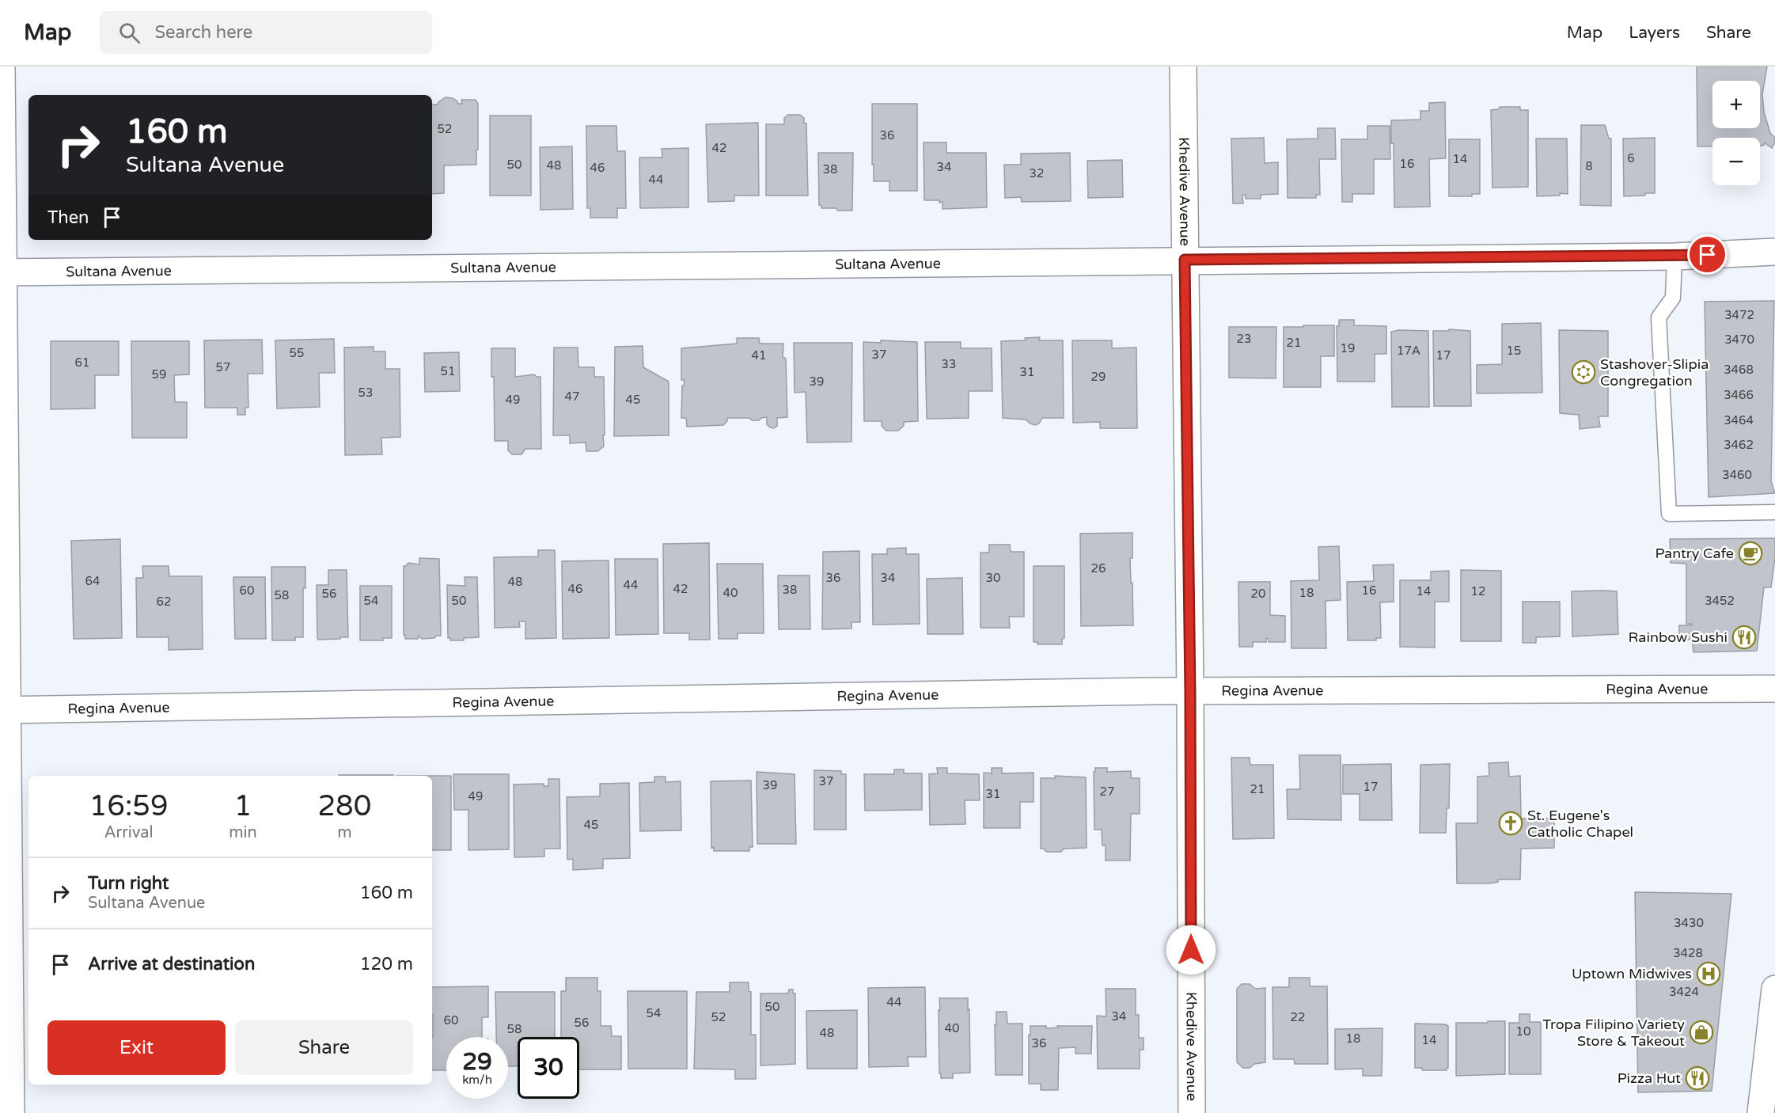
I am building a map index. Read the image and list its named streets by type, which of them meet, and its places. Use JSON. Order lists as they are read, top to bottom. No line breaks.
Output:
{"streets":{"street":["Khedive Avenue","Sultana Avenue","Regina Avenue"]},"crossings":[["Khedive Avenue","Sultana Avenue"],["Khedive Avenue","Regina Avenue"]],"places":{"synagogue":["Stashover-Slipia Congregation"],"cafe":["Pantry Cafe"],"restaurant":["Rainbow Sushi","Pizza Hut"],"church":["St. Eugene's Catholic Chapel"],"hospital":["Uptown Midwives"],"shop":["Tropa Filipino Variety Store & Takeout"]},"house_numbers":["52","36","42","6","14","16","50","48","8","34","46","38","32","44","3472","23","3470","21","19","17A","15","55","37","41","17","61","33","57","3468","51","31","59","29","39","53","3466","47","49","45","3464","3462","3460","26","36","34","30","64","48","44","46","42","38","60","16","14","12","40","18","56","20","58","54","50","3452","62","37","39","17","21","27","31","49","45","3430","3428","3424","44","50","54","34","52","22","60","56","40","58","10","48","18","14","36"],"page":{"header":"Map","search":"Search here","nav":["Map","Layers","Share"],"map_buttons":["+","−"],"turn":["160 m","Sultana Avenue"],"then":"Then","eta":["16:59","Arrival","1","min","280","m"],"list":[{"name":"Turn right","note":"Sultana Avenue","value":"160 m"},{"name":"Arrive at destination","value":"120 m"}],"buttons":["Exit","Share"],"speed":"29 km/h","limit":"30"}}
